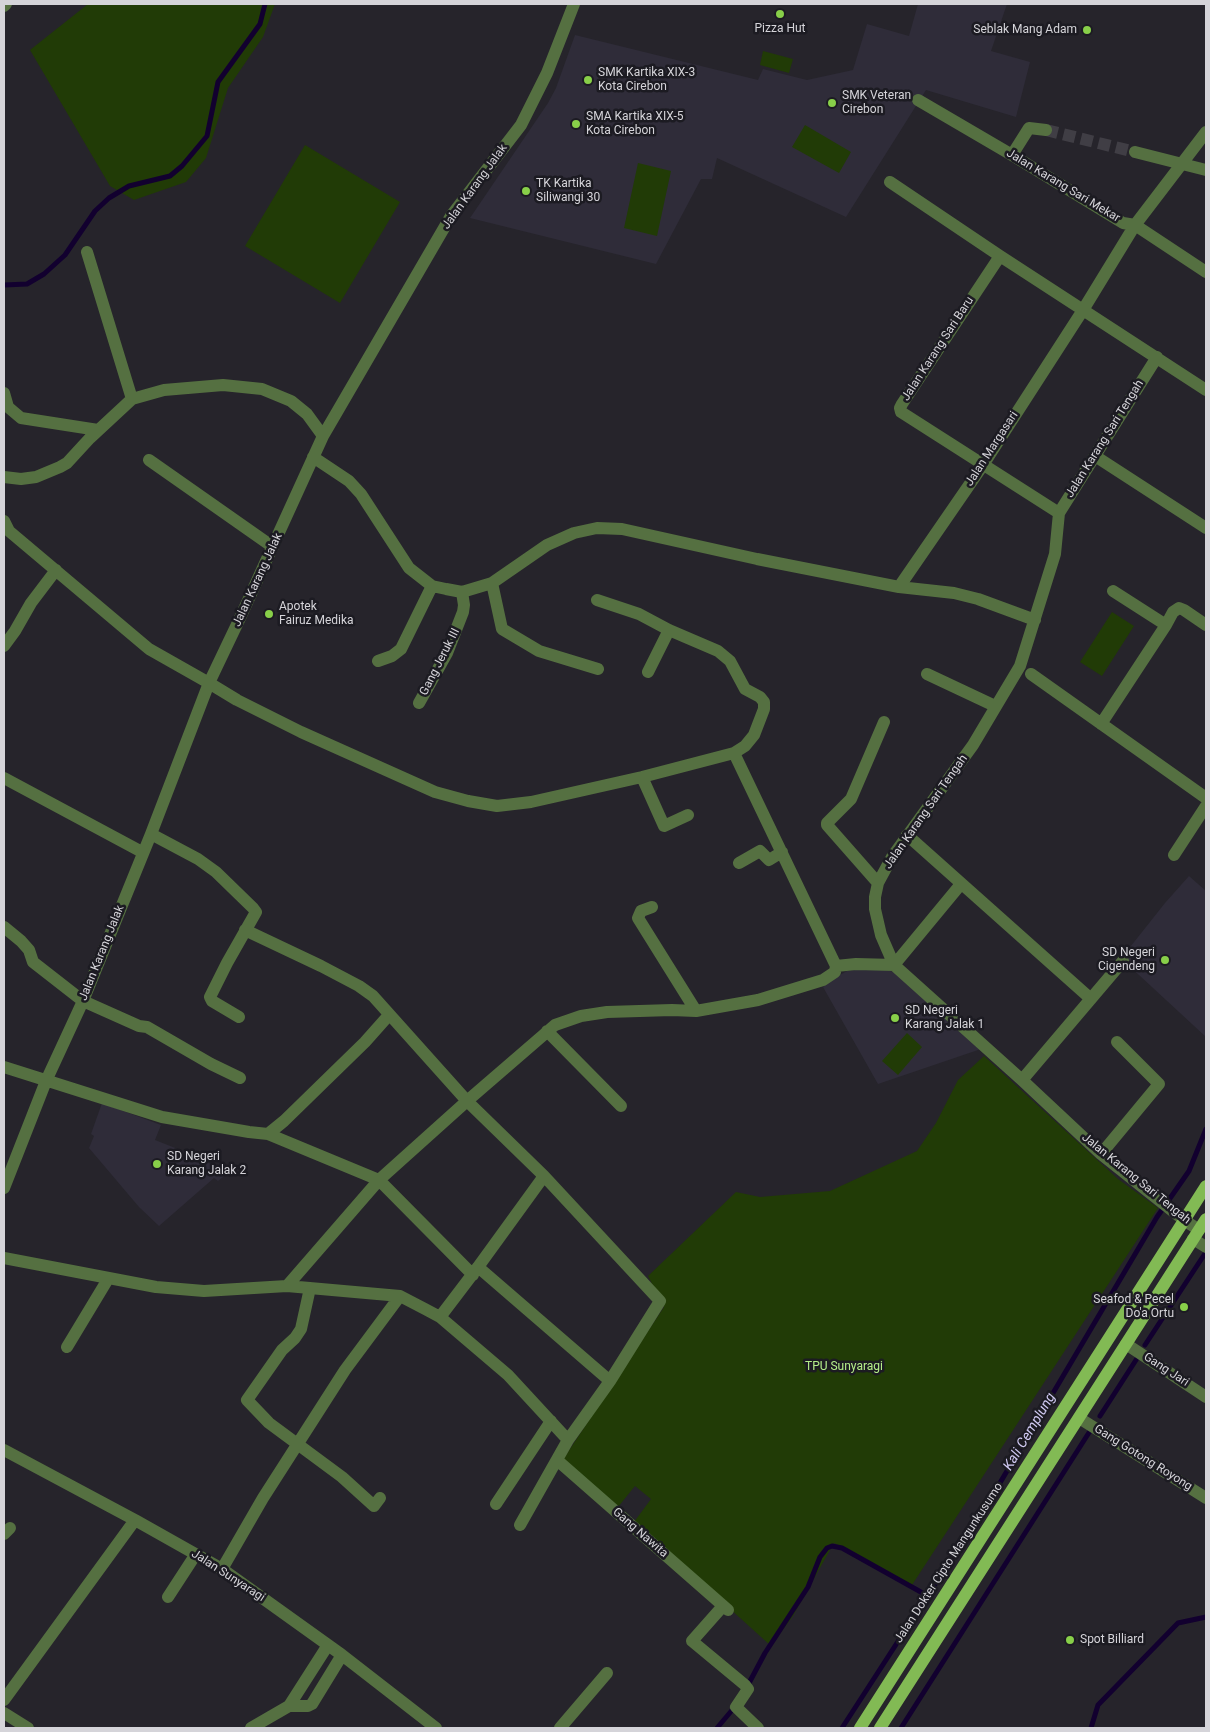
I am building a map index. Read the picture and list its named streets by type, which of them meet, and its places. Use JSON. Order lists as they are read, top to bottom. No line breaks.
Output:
{"streets":{"main road":["Jalan Dokter Cipto Mangunkusumo"],"street":["Jalan Karang Sari Mekar","Jalan Karang Jalak","Jalan Karang Sari Baru","Jalan Karang Sari Tengah","Jalan Margasari","Gang Jeruk III","Gang Jari","Gang Gotong Royong","Gang Nawita","Jalan Sunyaragi"]},"crossings":[["Jalan Karang Sari Mekar","Jalan Margasari"],["Jalan Karang Sari Baru","Jalan Margasari"],["Jalan Karang Sari Tengah","Jalan Dokter Cipto Mangunkusumo"]],"water":["Kali Cemplung"],"parks":["TPU Sunyaragi"],"places":["Pizza Hut","Seblak Mang Adam","SMK Kartika XIX-3 Kota Cirebon","SMK Veteran Cirebon","SMA Kartika XIX-5 Kota Cirebon","TK Kartika Siliwangi 30","Apotek Fairuz Medika","SD Negeri Cigendeng","SD Negeri Karang Jalak 1","SD Negeri Karang Jalak 2","Seafod & Pecel Do'a Ortu","Spot Billiard"]}
